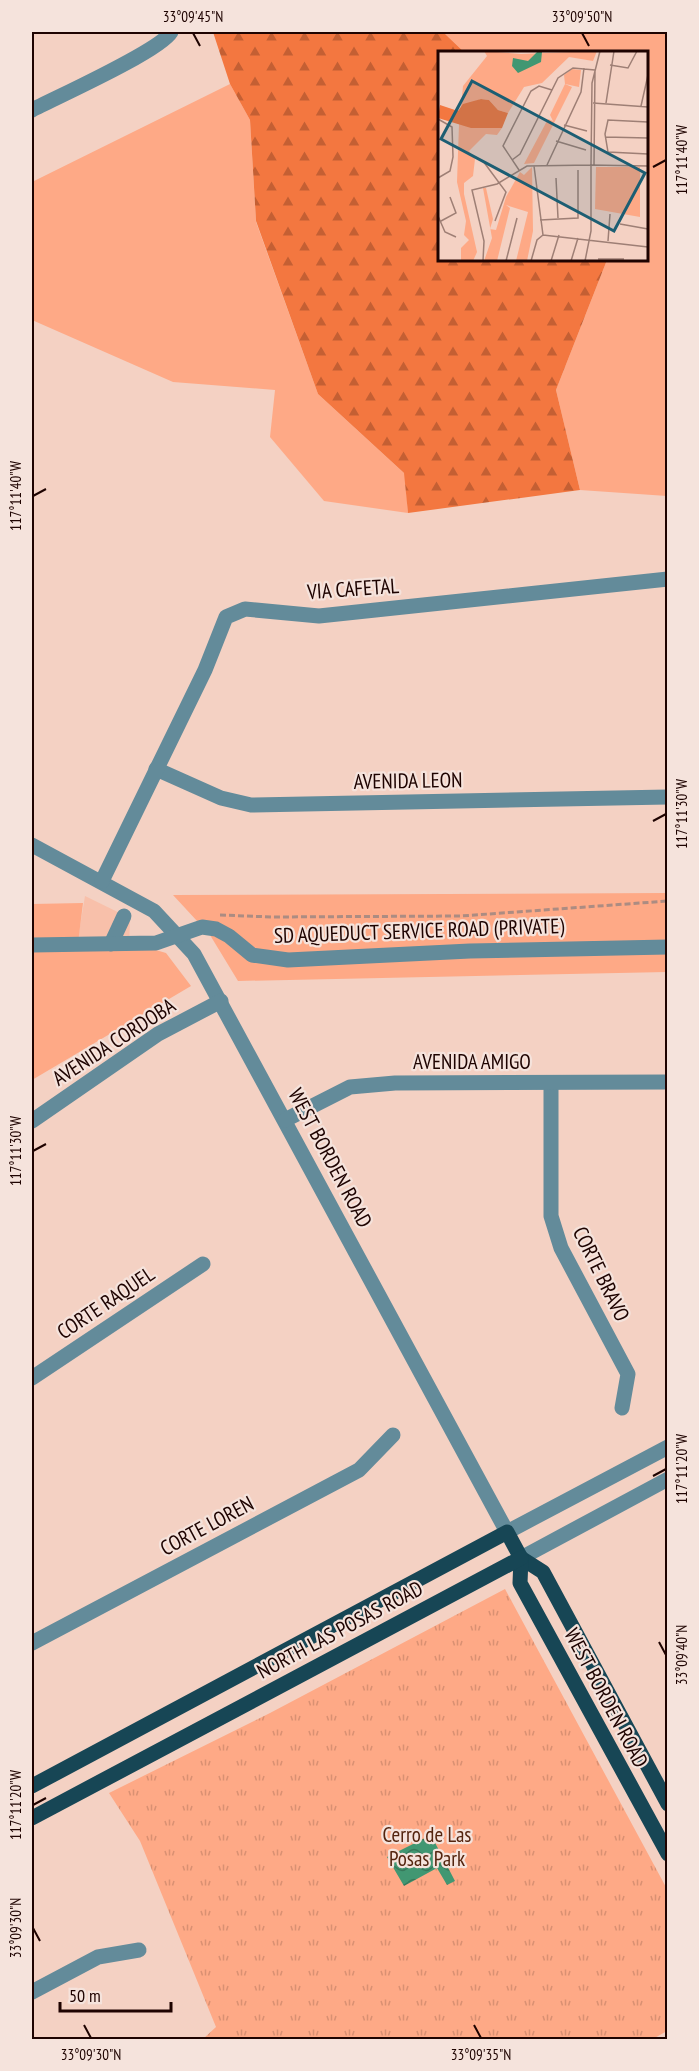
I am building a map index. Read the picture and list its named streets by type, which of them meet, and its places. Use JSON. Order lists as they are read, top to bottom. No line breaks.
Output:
{"streets":{"main road":["WEST BORDEN ROAD","NORTH LAS POSAS ROAD"],"street":["VIA CAFETAL","AVENIDA LEON","SD AQUEDUCT SERVICE ROAD (PRIVATE)","AVENIDA CORDOBA","AVENIDA AMIGO","CORTE BRAVO","CORTE RAQUEL","CORTE LOREN"]},"crossings":[["VIA CAFETAL","AVENIDA LEON"],["VIA CAFETAL","WEST BORDEN ROAD"],["AVENIDA CORDOBA","WEST BORDEN ROAD"],["AVENIDA AMIGO","WEST BORDEN ROAD"],["AVENIDA AMIGO","CORTE BRAVO"],["WEST BORDEN ROAD","NORTH LAS POSAS ROAD"]],"parks":["Cerro de Las Posas Park"],"scale_bar":"50 m","coordinates":["33°09'45\"N","33°09'50\"N","117°11'40\"W","117°11'30\"W","117°11'20\"W","33°09'40\"N","33°09'30\"N","33°09'35\"N"]}
